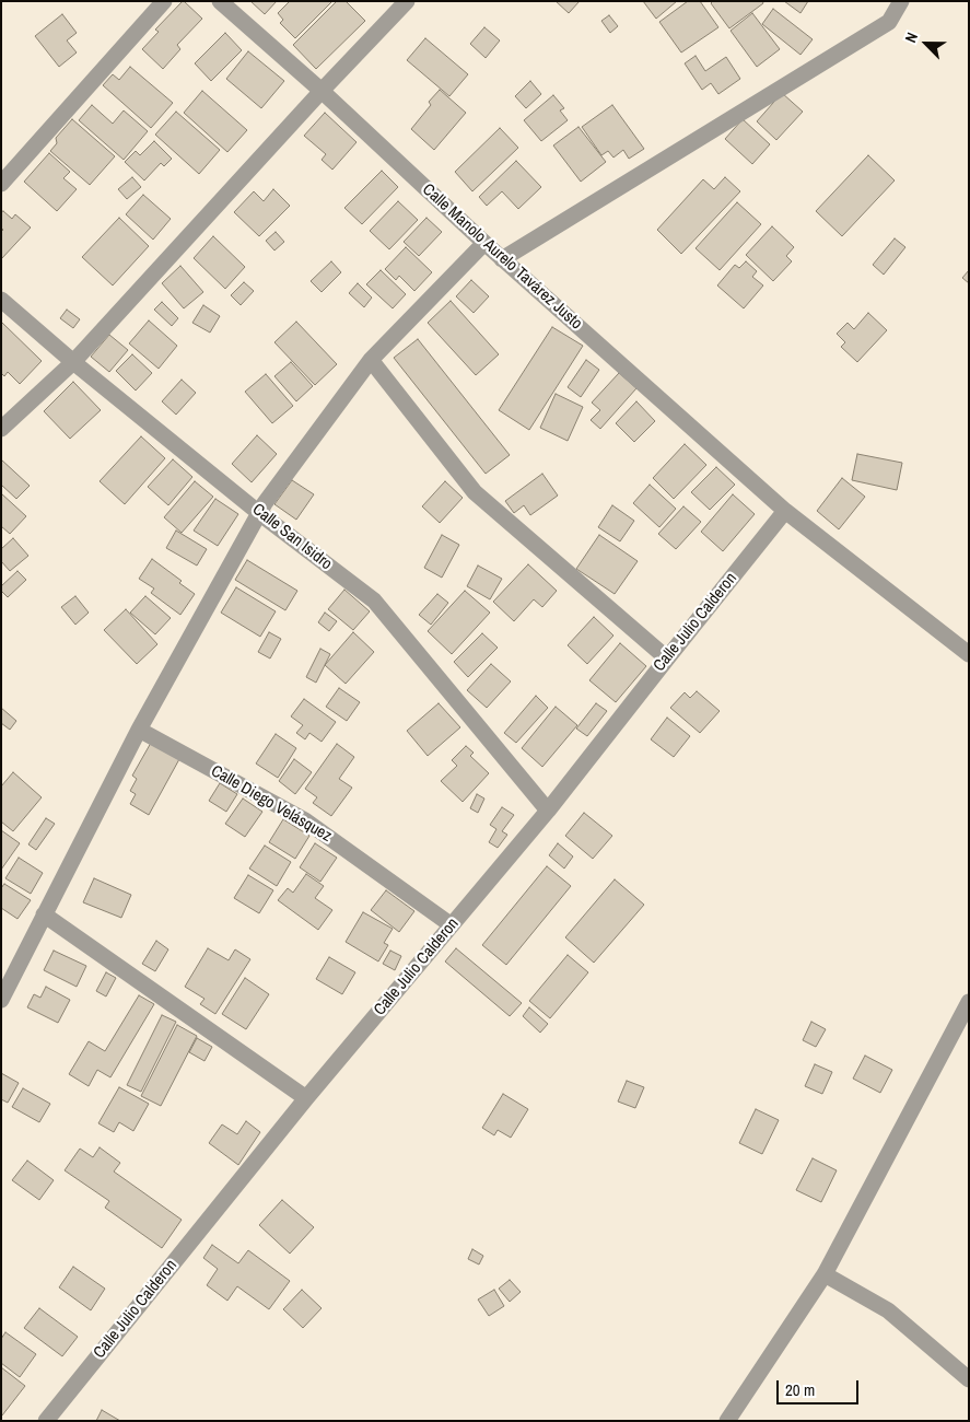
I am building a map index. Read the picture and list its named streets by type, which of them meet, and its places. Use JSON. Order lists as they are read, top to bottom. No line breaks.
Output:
{"streets":{"street":["Calle Manolo Aurelo Tavárez Justo","Calle San Isidro","Calle Julio Calderon","Calle Diego Velásquez"]},"crossings":[["Calle Manolo Aurelo Tavárez Justo","Calle Julio Calderon"],["Calle San Isidro","Calle Julio Calderon"],["Calle Julio Calderon","Calle Diego Velásquez"]],"scale_bar":"20 m","north":"top left"}
